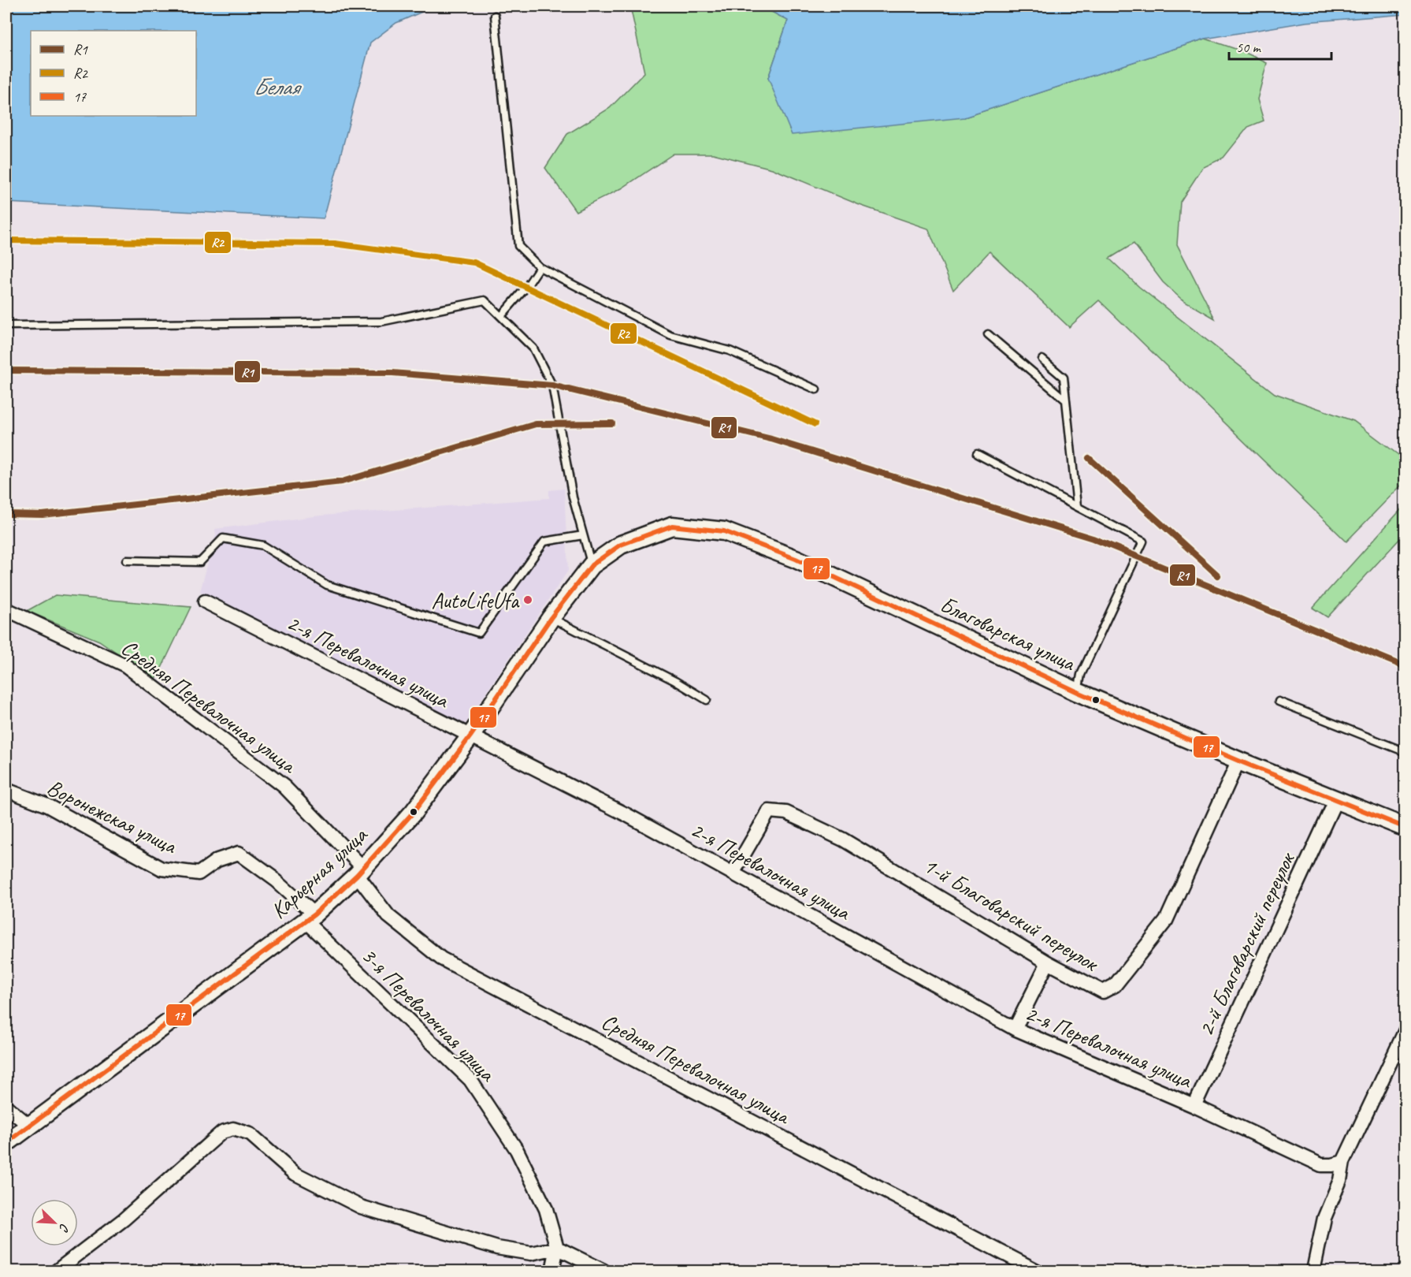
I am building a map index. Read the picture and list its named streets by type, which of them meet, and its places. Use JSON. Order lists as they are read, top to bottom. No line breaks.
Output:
{"streets":{"street":["Благоварская улица","2-я Перевалочная улица","Средняя Перевалочная улица","Воронежская улица","Карьерная улица","1-й Благоварский переулок","2-й Благоварский переулок","3-я Перевалочная улица"]},"crossings":[["Благоварская улица","Карьерная улица"],["Благоварская улица","1-й Благоварский переулок"],["Благоварская улица","2-й Благоварский переулок"],["2-я Перевалочная улица","Карьерная улица"],["2-я Перевалочная улица","1-й Благоварский переулок"],["2-я Перевалочная улица","2-й Благоварский переулок"],["Средняя Перевалочная улица","Карьерная улица"],["Воронежская улица","Карьерная улица"],["Воронежская улица","3-я Перевалочная улица"],["Карьерная улица","3-я Перевалочная улица"]],"water":["Белая"],"places":["AutoLifeUfa"],"lines":["transit line R2","transit line R1","transit line 17"],"legend":["R1","R2","17"],"scale_bar":"50 m","north":"bottom right"}
